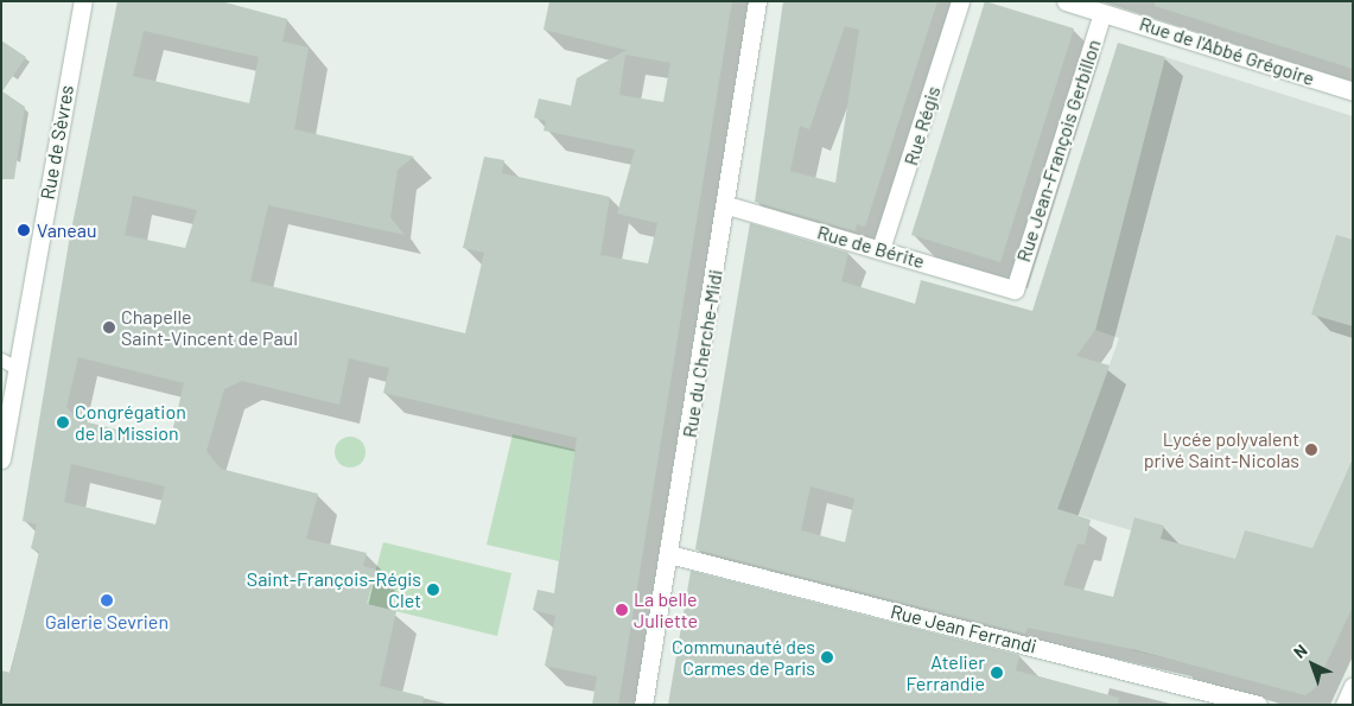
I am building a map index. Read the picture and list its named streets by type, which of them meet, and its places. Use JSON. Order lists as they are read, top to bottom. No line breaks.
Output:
{"streets":{"street":["Rue de l'Abbé Grégoire","Rue Régis","Rue de Sèvres","Rue Jean-François Gerbillon","Rue de Bérite","Rue du Cherche-Midi","Rue Jean Ferrandi"]},"crossings":[["Rue de l'Abbé Grégoire","Rue Jean-François Gerbillon"],["Rue Régis","Rue de Bérite"],["Rue Jean-François Gerbillon","Rue de Bérite"],["Rue de Bérite","Rue du Cherche-Midi"],["Rue du Cherche-Midi","Rue Jean Ferrandi"]],"places":["Vaneau","Chapelle Saint-Vincent de Paul","Congrégation de la Mission","Lycée polyvalent privé Saint-Nicolas","Saint-François-Régis Clet","Galerie Sevrien","La belle Juliette","Communauté des Carmes de Paris","Atelier Ferrandie"],"north":"top left"}
